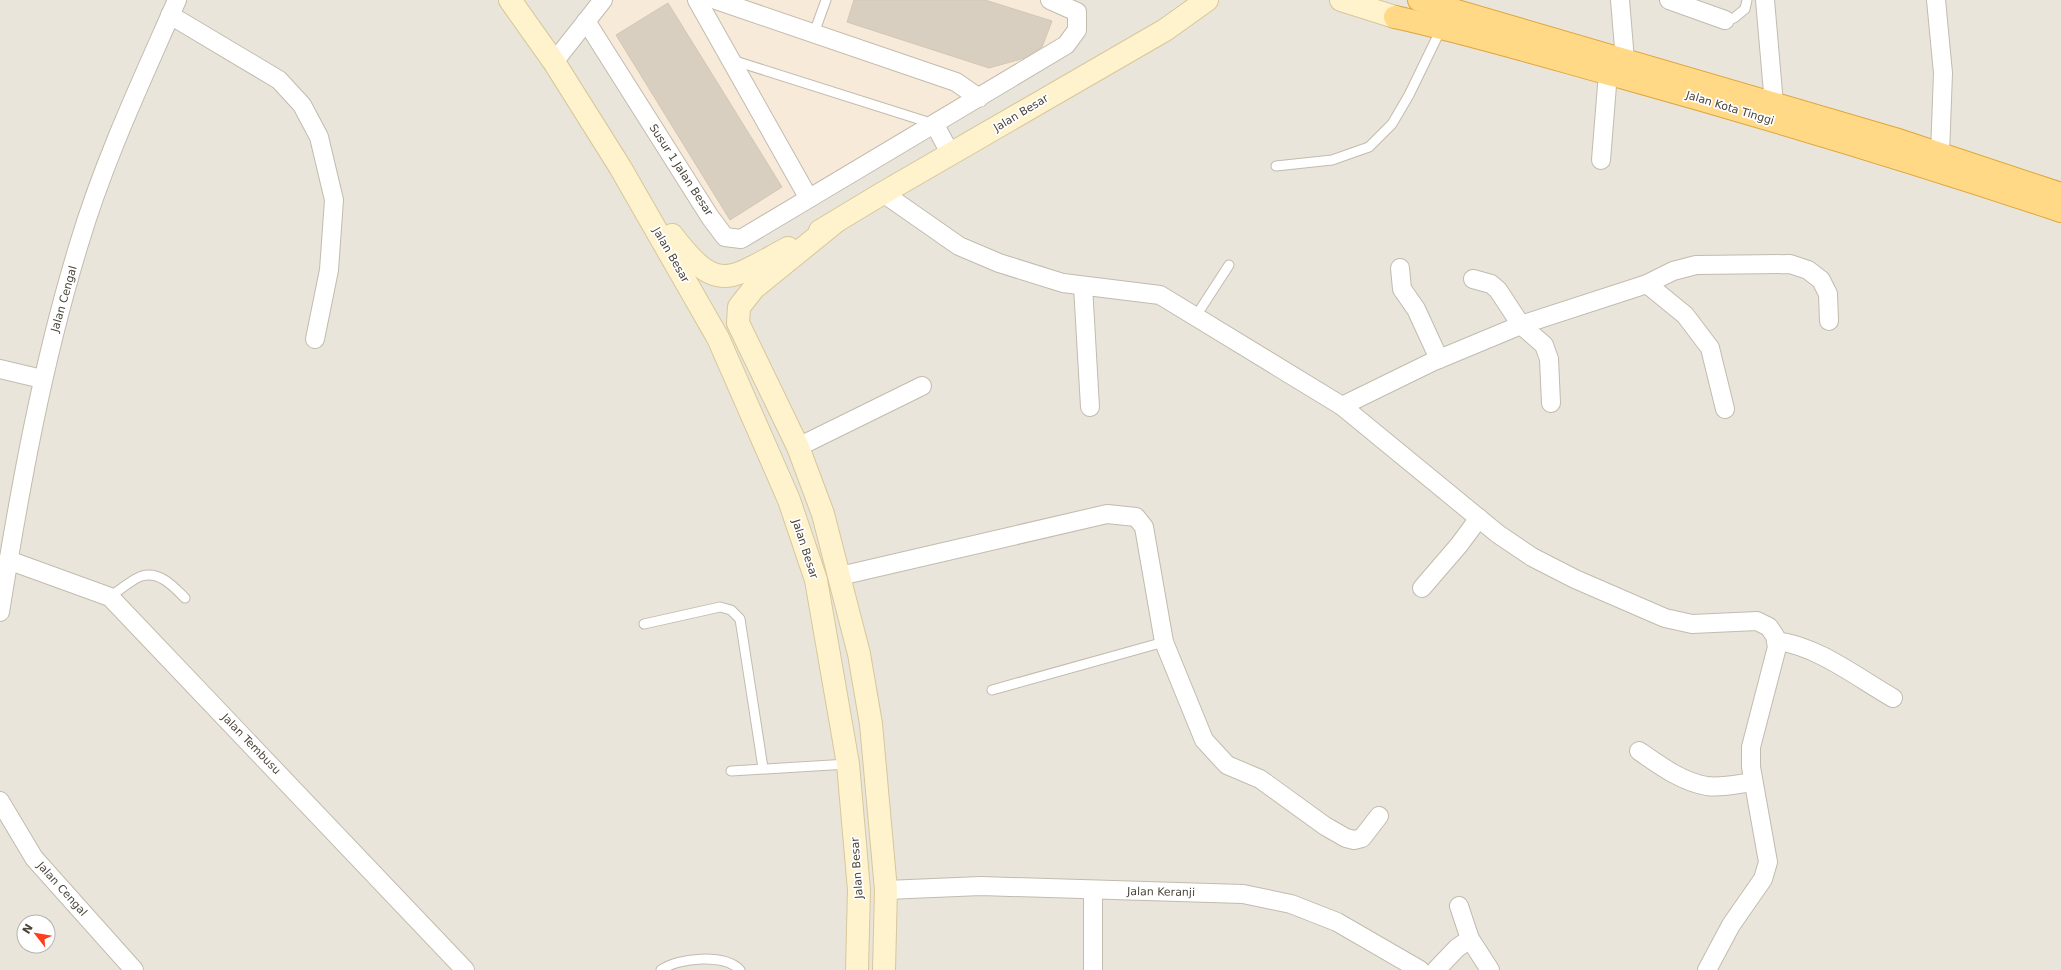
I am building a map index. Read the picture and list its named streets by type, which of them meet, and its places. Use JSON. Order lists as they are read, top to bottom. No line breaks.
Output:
{"streets":{"highway":["Jalan Kota Tinggi"],"main road":["Jalan Besar"],"street":["Susur 1 Jalan Besar","Jalan Cengal","Jalan Tembusu","Jalan Keranji"]},"crossings":[["Jalan Besar","Jalan Keranji"],["Jalan Cengal","Jalan Tembusu"]],"north":"top left"}
